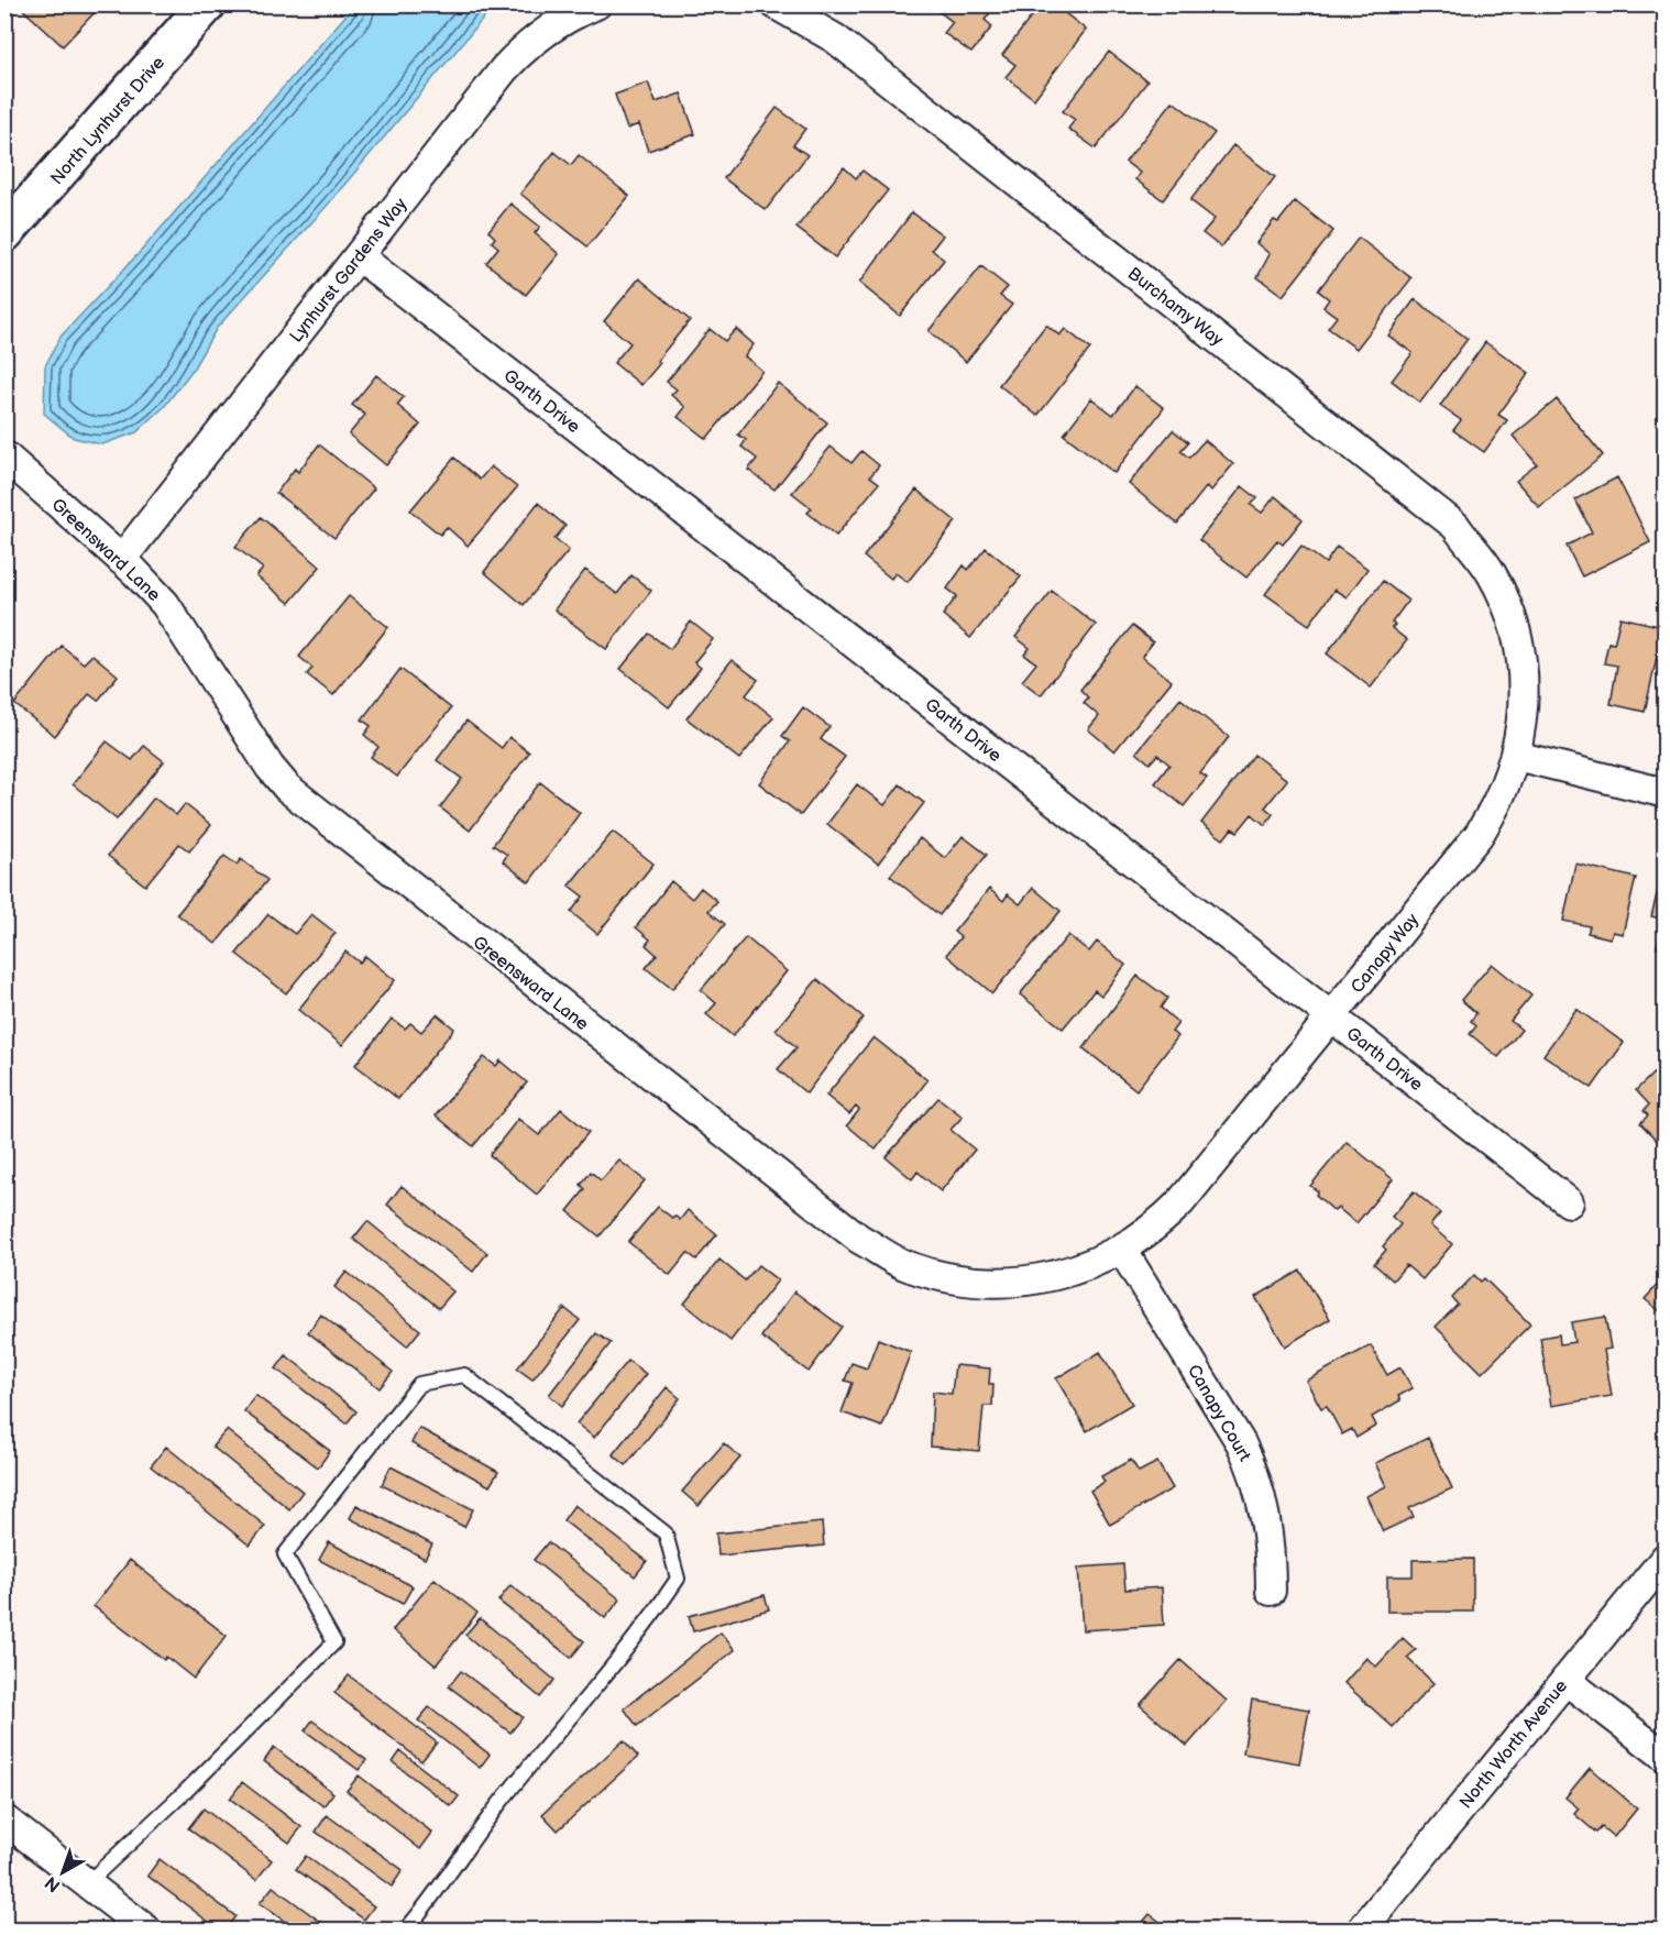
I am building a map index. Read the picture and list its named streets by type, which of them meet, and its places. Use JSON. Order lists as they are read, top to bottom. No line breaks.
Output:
{"streets":{"main road":["North Lynhurst Drive"],"street":["Lynhurst Gardens Way","Burchamy Way","Garth Drive","Greensward Lane","Canapy Way","Canapy Court","North Worth Avenue"]},"crossings":[["Lynhurst Gardens Way","Garth Drive"],["Lynhurst Gardens Way","Greensward Lane"],["Burchamy Way","Canapy Way"],["Garth Drive","Canapy Way"],["Greensward Lane","Canapy Way"],["Greensward Lane","Canapy Court"]],"north":"bottom left"}
